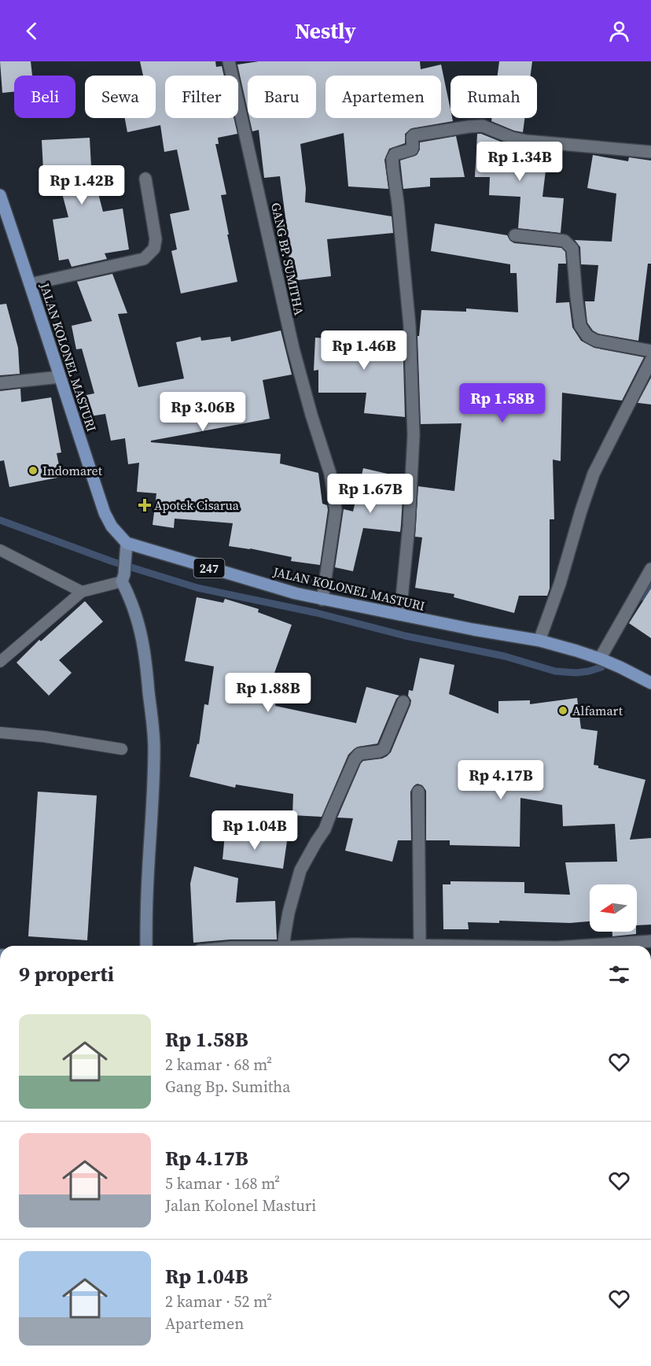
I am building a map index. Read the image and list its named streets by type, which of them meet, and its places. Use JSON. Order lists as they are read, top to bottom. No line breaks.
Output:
{"streets":{"main road":["JALAN KOLONEL MASTURI","247"],"street":["GANG BP. SUMITHA"]},"crossings":[["GANG BP. SUMITHA","JALAN KOLONEL MASTURI"]],"places":{"other":["Indomaret","Alfamart"],"health":["Apotek Cisarua"]},"north":"left","page":{"header":"Nestly","chip":["Beli","Sewa","Filter","Baru","Apartemen","Rumah"],"price":["Rp 1.34B","Rp 1.42B","Rp 1.46B","Rp 1.58B","Rp 3.06B","Rp 1.67B","Rp 1.88B","Rp 4.17B","Rp 1.04B"],"heading":"9 properti","list":[{"name":"Rp 1.58B","note":"2 kamar · 68 m² · Gang Bp. Sumitha"},{"name":"Rp 4.17B","note":"5 kamar · 168 m² · Jalan Kolonel Masturi"},{"name":"Rp 1.04B","note":"2 kamar · 52 m² · Apartemen"}]}}
